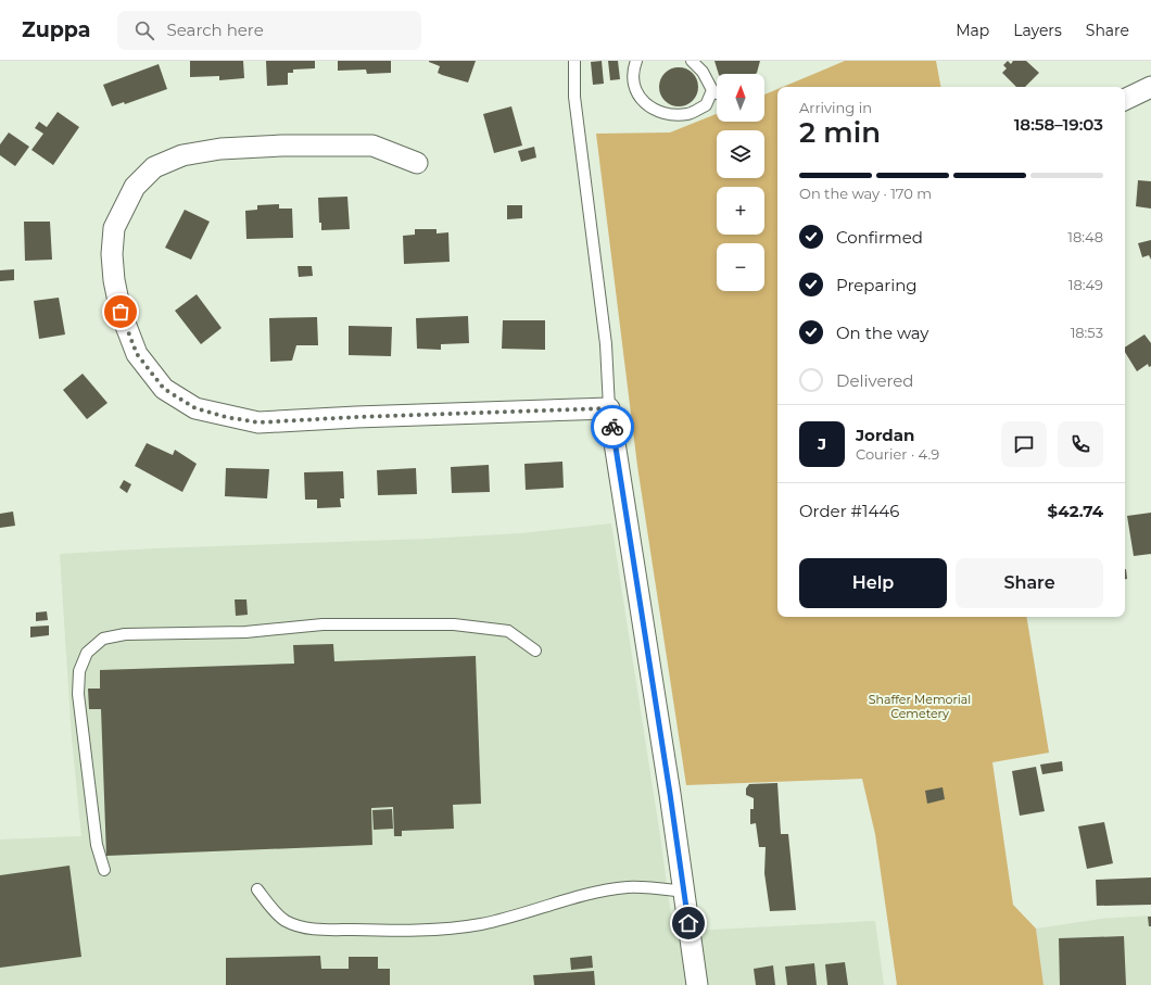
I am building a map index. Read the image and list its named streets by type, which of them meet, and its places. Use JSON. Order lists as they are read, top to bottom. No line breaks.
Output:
{"parks":["Shaffer Memorial Cemetery"],"north":"top","page":{"header":"Zuppa","search":"Search here","nav":["Map","Layers","Share"],"map_buttons":["+","−"],"heading":["2 min","Arriving in","18:58–19:03"],"panel":["Jordan","Courier · 4.9","Order #1446","$42.74"],"bar":"On the way · 170 m","list":[["Confirmed","18:48"],["Preparing","18:49"],["On the way","18:53"],"Delivered"],"round":"J","buttons":["Help","Share"]}}
